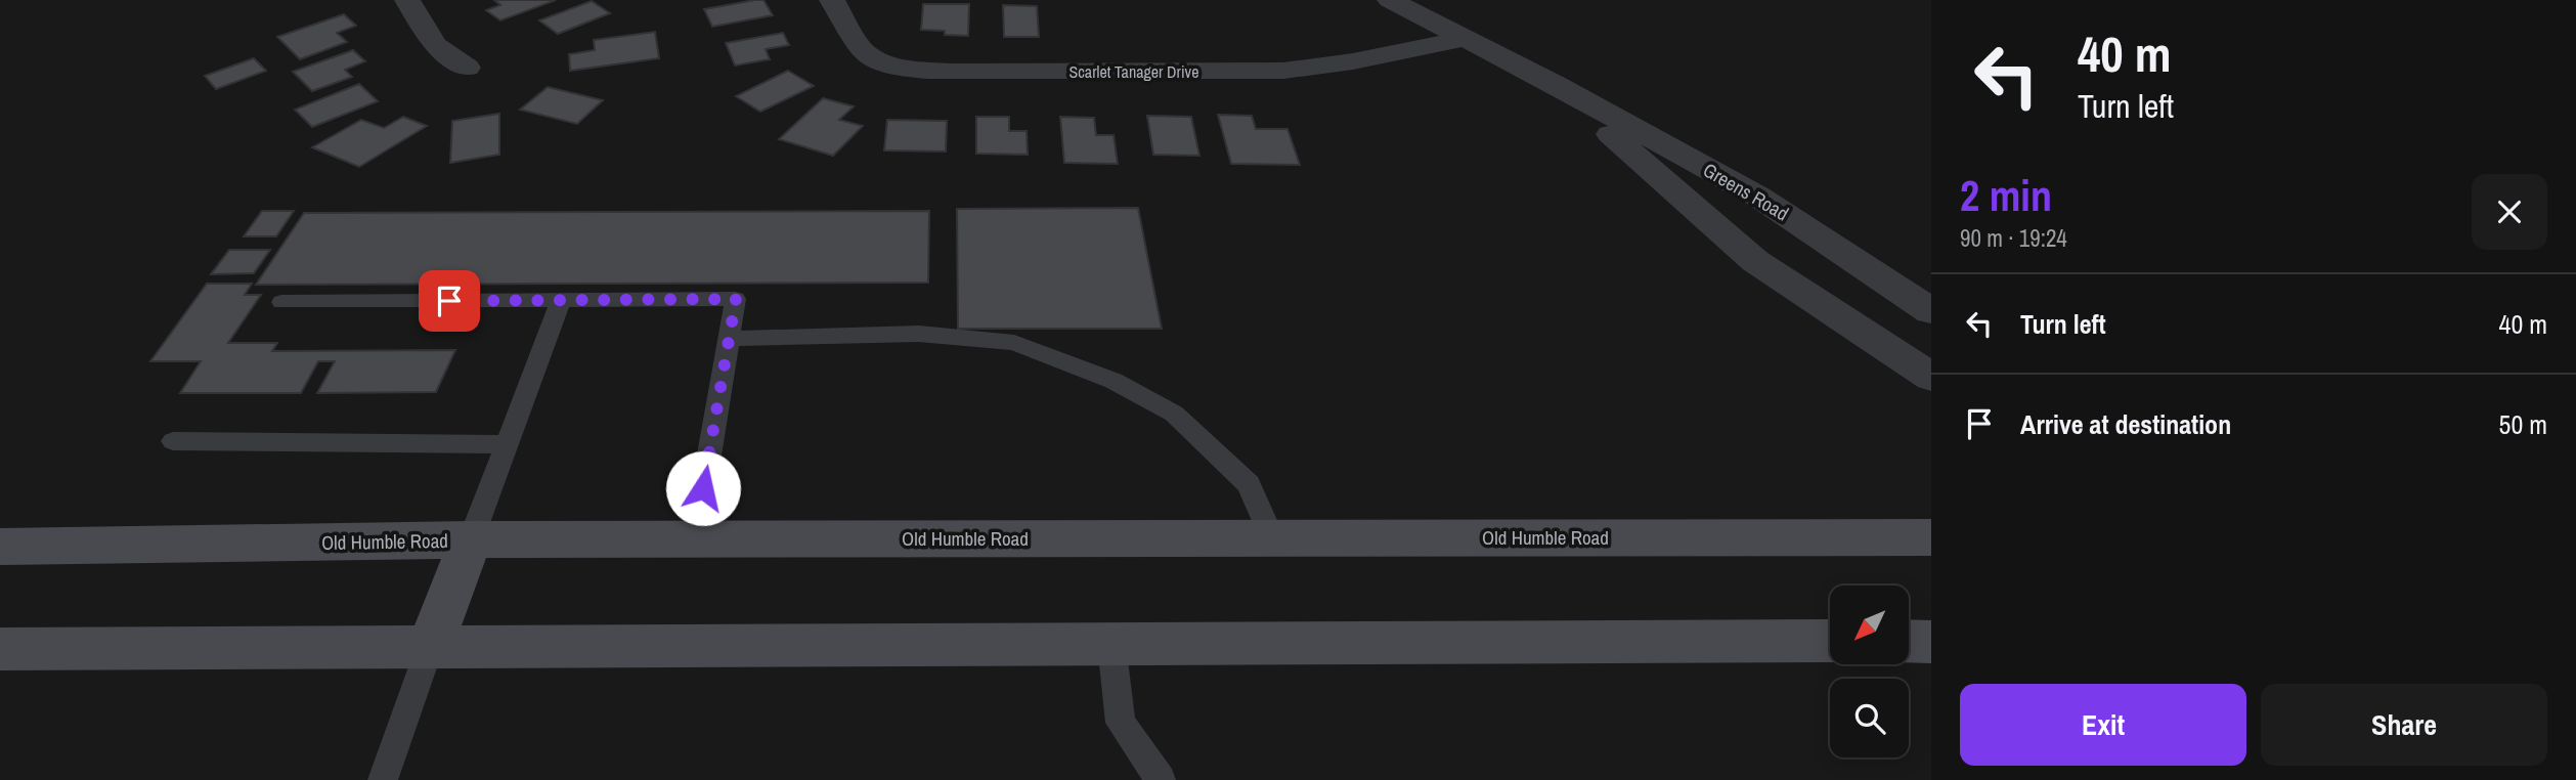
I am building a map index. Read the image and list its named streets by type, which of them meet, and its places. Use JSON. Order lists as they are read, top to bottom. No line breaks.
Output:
{"streets":{"main road":["Old Humble Road"],"street":["Scarlet Tanager Drive","Greens Road"]},"crossings":[["Scarlet Tanager Drive","Greens Road"]],"north":"bottom left","page":{"turn":["40 m","Turn left"],"heading":["2 min","90 m · 19:24"],"list":[{"name":"Turn left","value":"40 m"},{"name":"Arrive at destination","value":"50 m"}],"buttons":["Exit","Share"]}}
